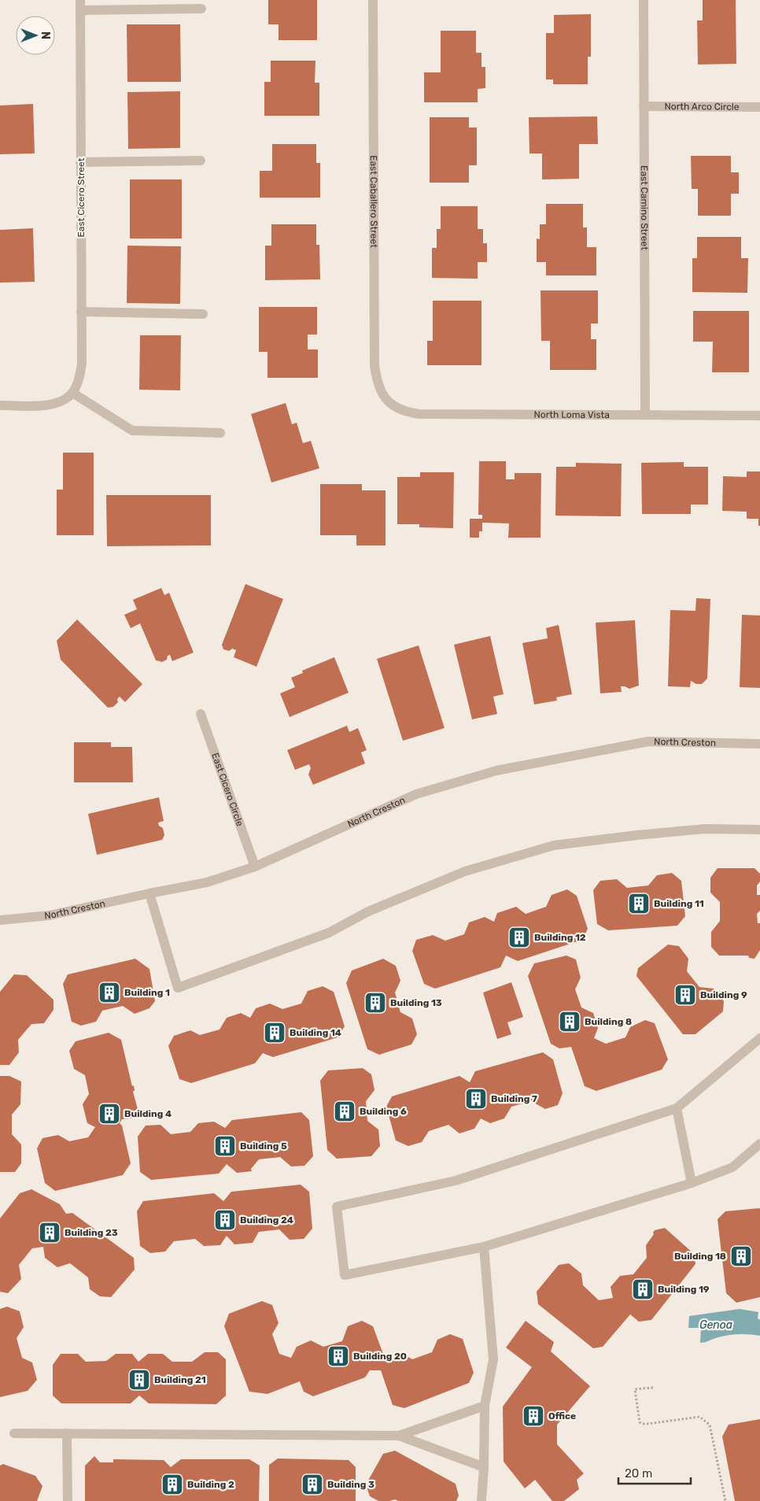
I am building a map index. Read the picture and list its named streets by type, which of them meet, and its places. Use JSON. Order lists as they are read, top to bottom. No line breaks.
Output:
{"streets":{"street":["North Arco Circle","East Cicero Street","East Caballero Street","East Camino Street","North Loma Vista","North Creston","East Cicero Circle"]},"crossings":[["North Arco Circle","East Camino Street"],["East Caballero Street","North Loma Vista"],["East Camino Street","North Loma Vista"],["North Creston","East Cicero Circle"]],"water":["Genoa"],"places":{"building":["Building 11","Building 12","Building 1","Building 9","Building 13","Building 8","Building 14","Building 7","Building 6","Building 4","Building 5","Building 24","Building 23","Building 18","Building 19","Building 20","Building 21","Office","Building 2","Building 3"]},"scale_bar":"20 m","north":"right"}
